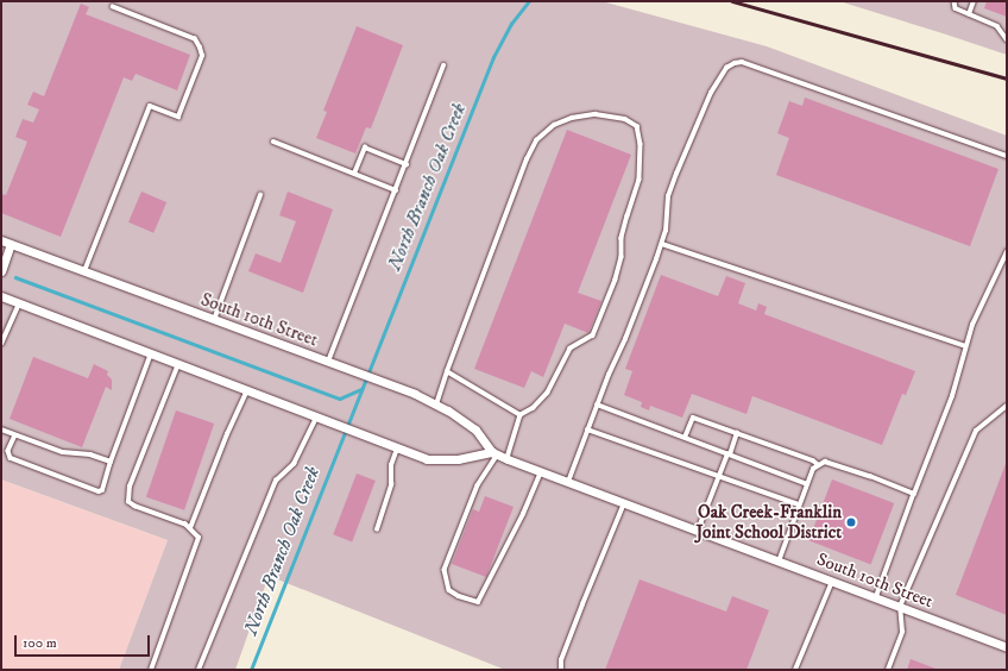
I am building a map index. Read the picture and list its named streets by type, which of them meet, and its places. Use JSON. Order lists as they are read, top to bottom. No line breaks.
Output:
{"streets":{"street":["South 10th Street"]},"water":["North Branch Oak Creek"],"places":["Oak Creek-Franklin Joint School District"],"scale_bar":"100 m"}
